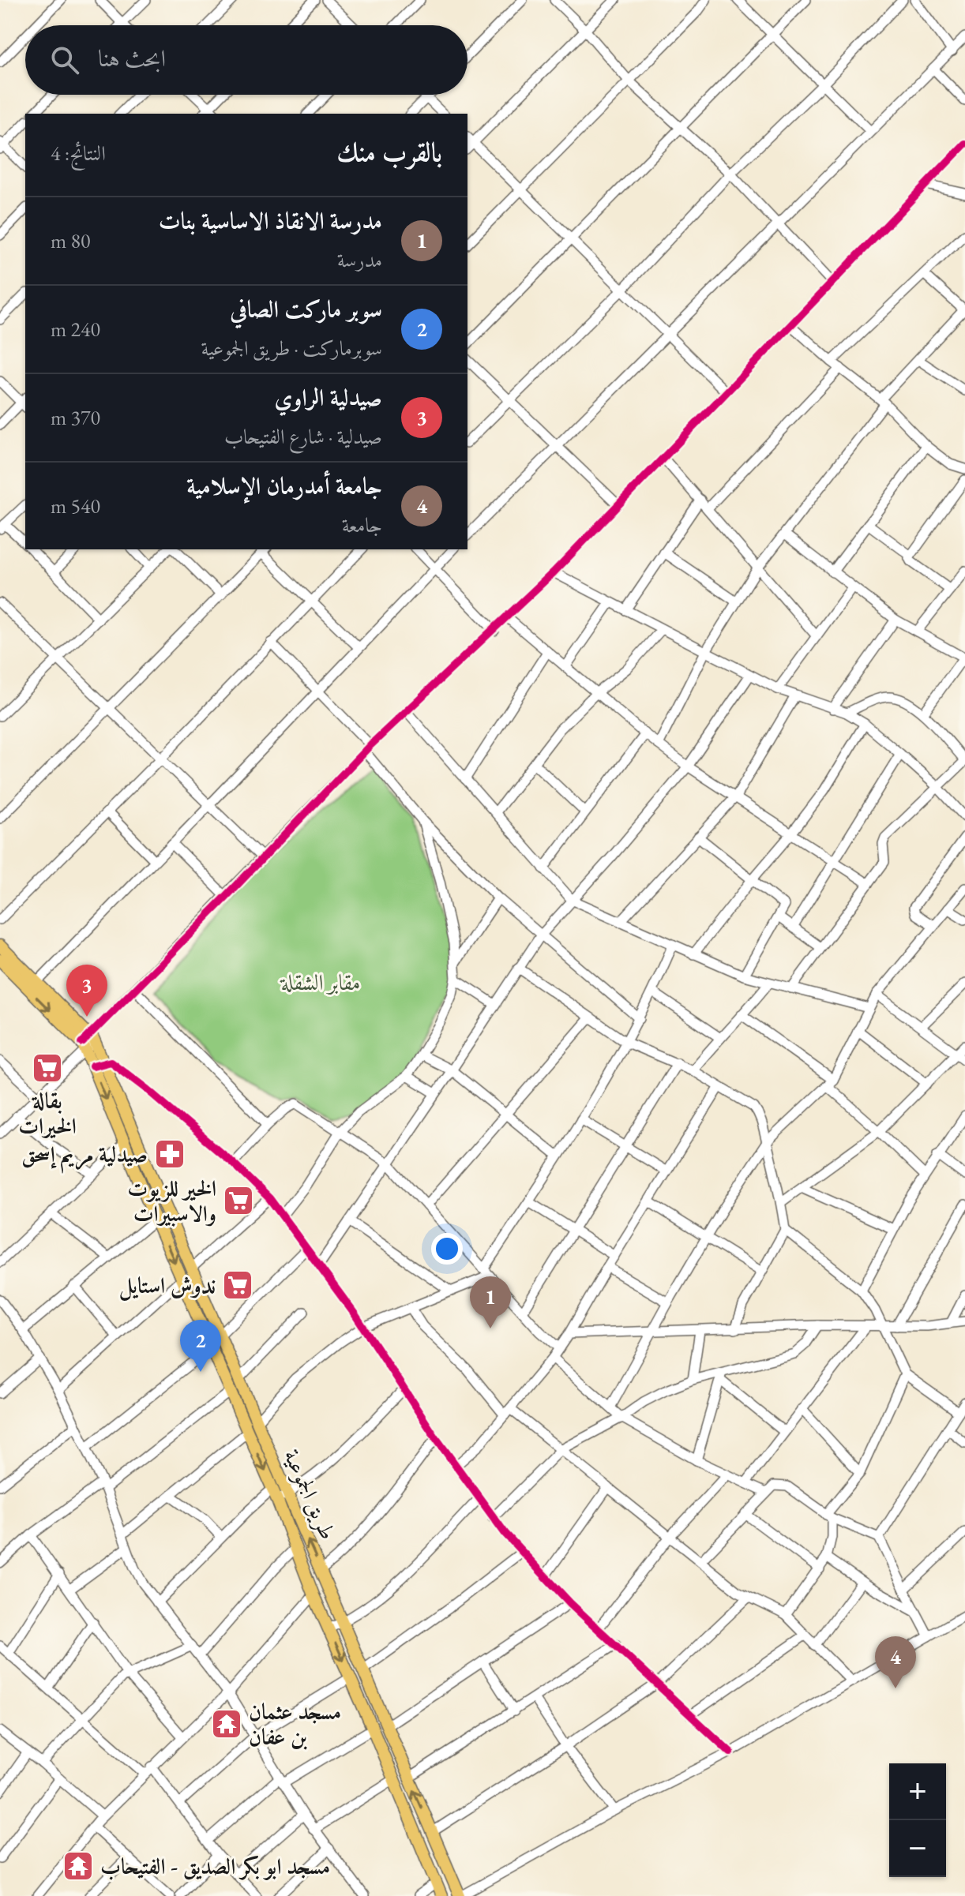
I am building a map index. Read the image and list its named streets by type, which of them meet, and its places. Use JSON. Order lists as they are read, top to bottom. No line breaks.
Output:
{"streets":{"main road":["طريق الجموعية"]},"parks":["مقابر الشقلة"],"places":{"supermarket":["بقالة الخيرات","الخير للزيوت والاسبيرات","ندوش استايل"],"pharmacy":["صيدلية مريم إسحق"],"temple":["مسجد عثمان بن عفان","مسجد ابو بكر الصديق - الفتيحاب"]},"page":{"search":"ابحث هنا","heading":["بالقرب منك","النتائج: 4"],"list":[{"mark":"1","name":"مدرسة الانقاذ الاساسية بنات","note":"مدرسة","value":"80 m"},{"mark":"2","name":"سوبر ماركت الصافي","note":"سوبرماركت · طريق الجموعية","value":"240 m"},{"mark":"3","name":"صيدلية الراوي","note":"صيدلية · شارع الفتيحاب","value":"370 m"},{"mark":"4","name":"جامعة أمدرمان الإسلامية","note":"جامعة","value":"540 m"}],"pins":["3","1","2","4"],"map_buttons":["+","−"]}}
